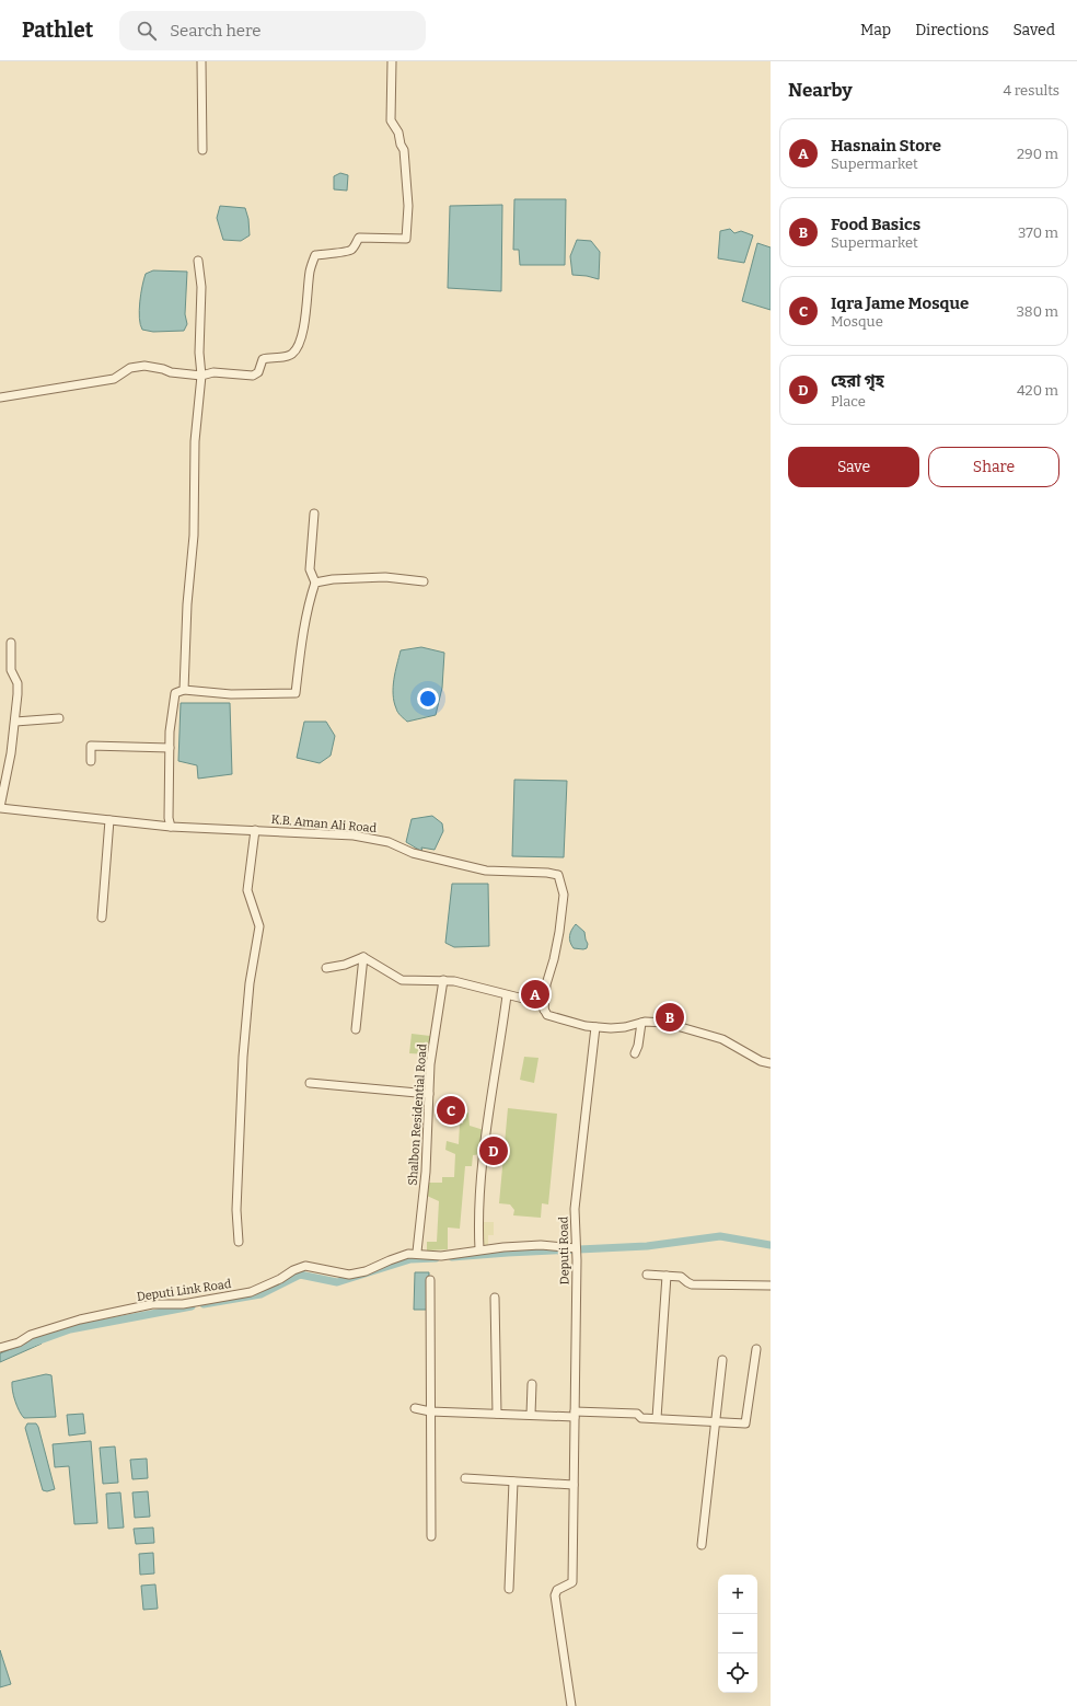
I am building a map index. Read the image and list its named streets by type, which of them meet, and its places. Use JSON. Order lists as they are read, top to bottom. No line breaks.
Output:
{"streets":{"street":["K.B. Aman Ali Road","Shalbon Residential Road","Deputi Road","Deputi Link Road"]},"crossings":[["Deputi Road","Deputi Link Road"]],"page":{"header":"Pathlet","search":"Search here","nav":["Map","Directions","Saved"],"heading":["Nearby","4 results"],"list":[{"mark":"A","name":"Hasnain Store","note":"Supermarket","value":"290 m"},{"mark":"B","name":"Food Basics","note":"Supermarket","value":"370 m"},{"mark":"C","name":"Iqra Jame Mosque","note":"Mosque","value":"380 m"},{"mark":"D","name":"হেরা গৃহ","note":"Place","value":"420 m"}],"buttons":["Save","Share"],"pins":["A","B","C","D"],"map_buttons":["+","−"]}}
